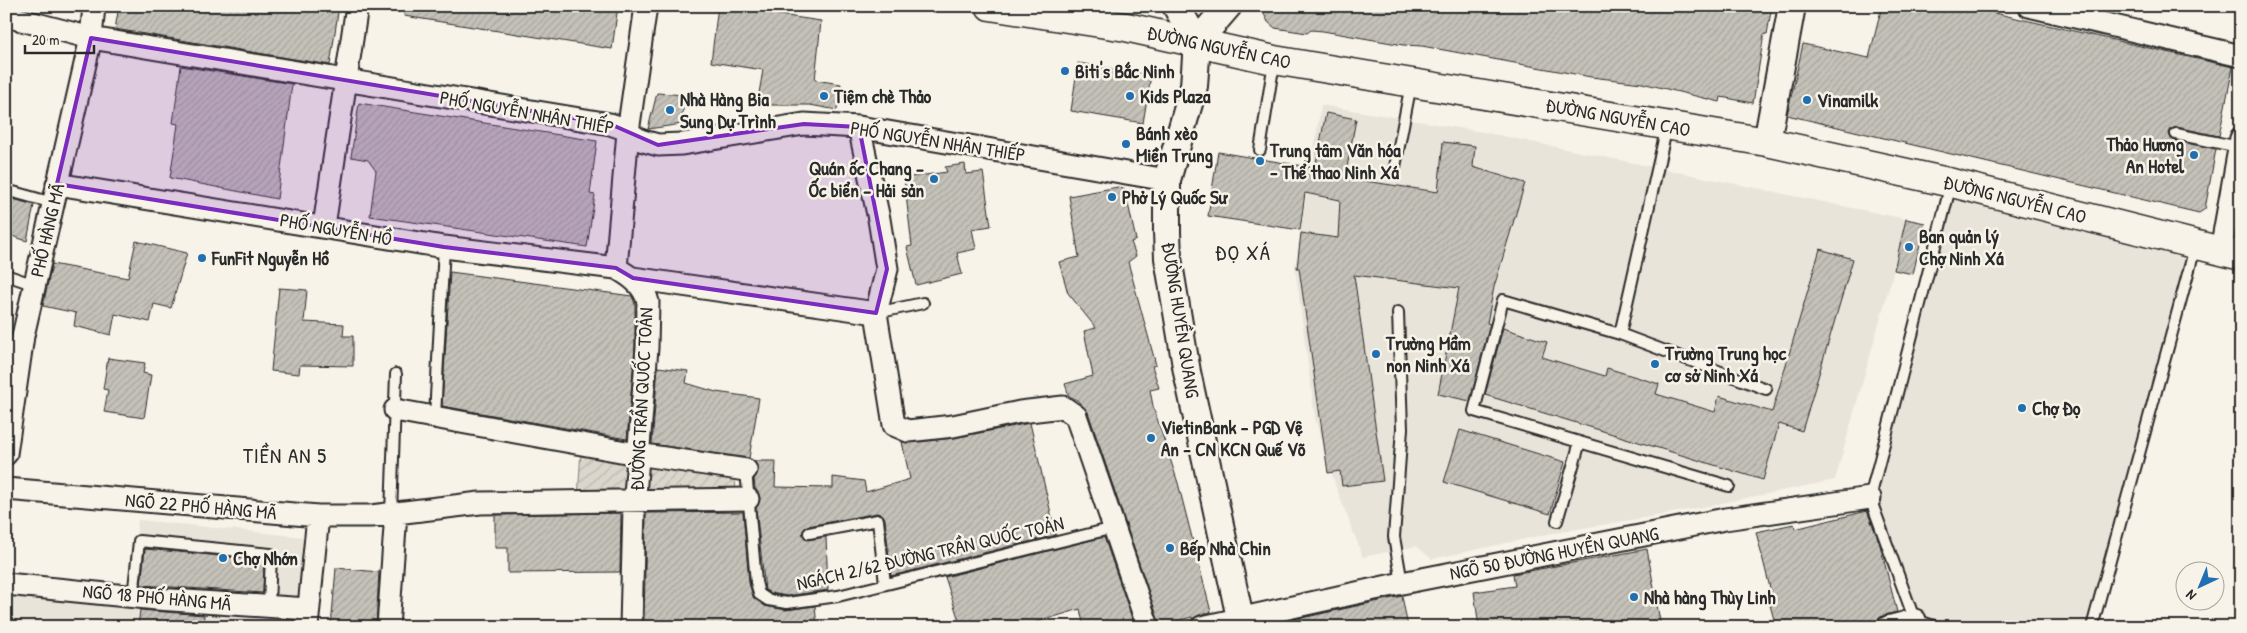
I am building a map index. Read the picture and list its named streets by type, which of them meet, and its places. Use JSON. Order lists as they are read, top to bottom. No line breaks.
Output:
{"streets":{"main road":["ĐƯỜNG NGUYỄN CAO"],"street":["PHỐ NGUYỄN NHÂN THIẾP","PHỐ NGUYỄN HỒ","PHỐ HÀNG MÃ","ĐƯỜNG HUYỀN QUANG","ĐƯỜNG TRẦN QUỐC TOẢN","NGÕ 22 PHỐ HÀNG MÃ","NGÕ 50 ĐƯỜNG HUYỀN QUANG","NGÕ 18 PHỐ HÀNG MÃ"],"lane":["NGÁCH 2/62 ĐƯỜNG TRẦN QUỐC TOẢN"]},"crossings":[["ĐƯỜNG NGUYỄN CAO","ĐƯỜNG HUYỀN QUANG"],["PHỐ NGUYỄN NHÂN THIẾP","PHỐ HÀNG MÃ"],["PHỐ NGUYỄN NHÂN THIẾP","ĐƯỜNG HUYỀN QUANG"],["PHỐ NGUYỄN HỒ","PHỐ HÀNG MÃ"],["PHỐ NGUYỄN HỒ","ĐƯỜNG TRẦN QUỐC TOẢN"],["ĐƯỜNG HUYỀN QUANG","NGÕ 50 ĐƯỜNG HUYỀN QUANG"],["ĐƯỜNG TRẦN QUỐC TOẢN","NGÕ 22 PHỐ HÀNG MÃ"],["NGÕ 22 PHỐ HÀNG MÃ","NGÁCH 2/62 ĐƯỜNG TRẦN QUỐC TOẢN"]],"districts":["ĐỌ XÁ","TIỀN AN 5"],"places":["Biti's Bắc Ninh","Tiệm chè Thảo","Kids Plaza","Vinamilk","Nhà Hàng Bia Sung Dự Trình","Bánh xèo Miền Trung","Thảo Hương An Hotel","Trung tâm Văn hóa - Thể thao Ninh Xá","Quán ốc Chang – Ốc biển – Hải sản","Phở Lý Quốc Sư","Ban quản lý Chợ Ninh Xá","FunFit Nguyễn Hồ","Trường Mầm non Ninh Xá","Trường Trung học cơ sở Ninh Xá","Chợ Đọ","VietinBank - PGD Vệ An - CN KCN Quế Võ","Bếp Nhà Chin","Chợ Nhớn","Nhà hàng Thùy Linh"],"scale_bar":"20 m","north":"bottom left"}
